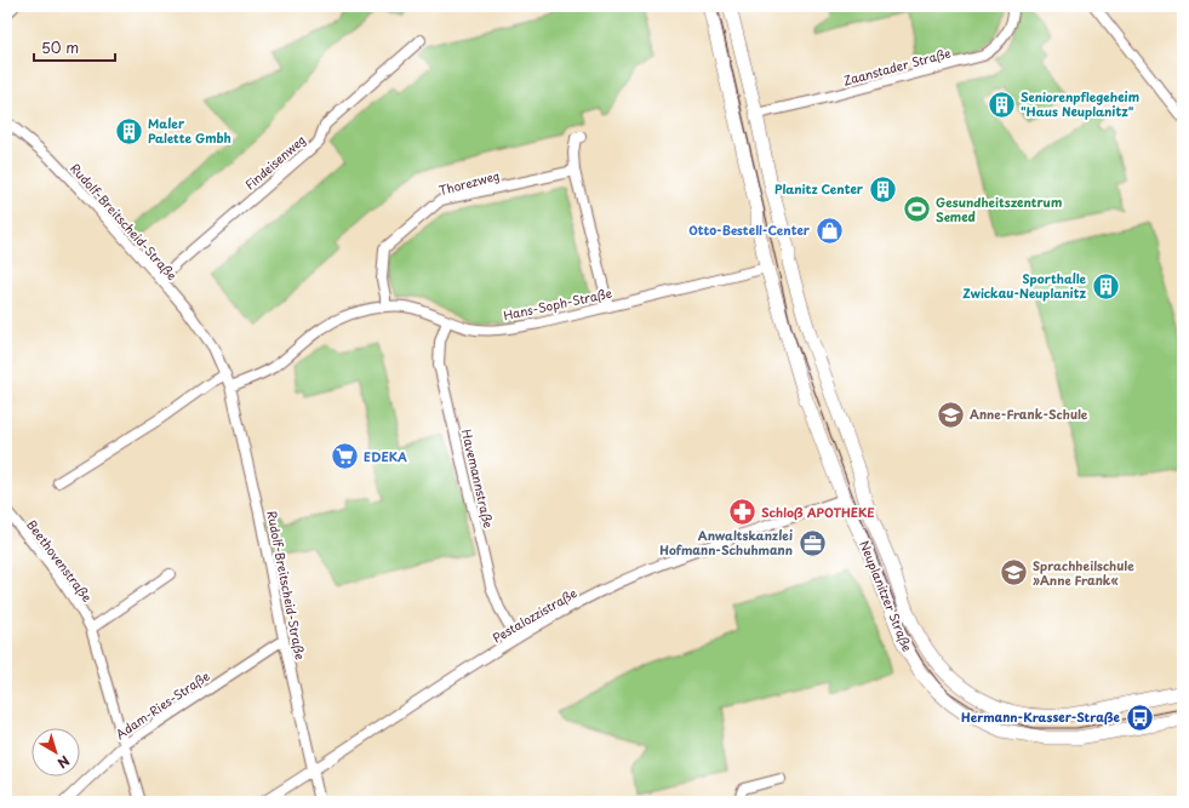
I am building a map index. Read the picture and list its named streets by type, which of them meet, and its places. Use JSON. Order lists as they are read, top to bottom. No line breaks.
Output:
{"streets":{"street":["Zaanstader Straße","Findeisenweg","Thorezweg","Rudolf-Breitscheid-Straße","Hans-Soph-Straße","Havemannstraße","Beethovenstraße","Neuplanitzer Straße","Pestalozzistraße","Adam-Ries-Straße"]},"crossings":[["Zaanstader Straße","Neuplanitzer Straße"],["Findeisenweg","Rudolf-Breitscheid-Straße"],["Thorezweg","Hans-Soph-Straße"],["Rudolf-Breitscheid-Straße","Hans-Soph-Straße"],["Rudolf-Breitscheid-Straße","Pestalozzistraße"],["Rudolf-Breitscheid-Straße","Adam-Ries-Straße"],["Hans-Soph-Straße","Havemannstraße"],["Hans-Soph-Straße","Neuplanitzer Straße"],["Havemannstraße","Pestalozzistraße"],["Beethovenstraße","Adam-Ries-Straße"],["Neuplanitzer Straße","Pestalozzistraße"]],"places":{"building":["Seniorenpflegeheim \"Haus Neuplanitz\"","Maler Palette Gmbh","Planitz Center","Sporthalle Zwickau-Neuplanitz"],"sports":["Gesundheitszentrum Semed"],"shop":["Otto-Bestell-Center"],"school or university":["Anne-Frank-Schule","Sprachheilschule »Anne Frank«"],"supermarket":["EDEKA"],"pharmacy":["Schloß APOTHEKE"],"office":["Anwaltskanzlei Hofmann-Schuhmann"],"bus stop":["Hermann-Krasser-Straße"]},"scale_bar":"50 m","north":"bottom right"}
